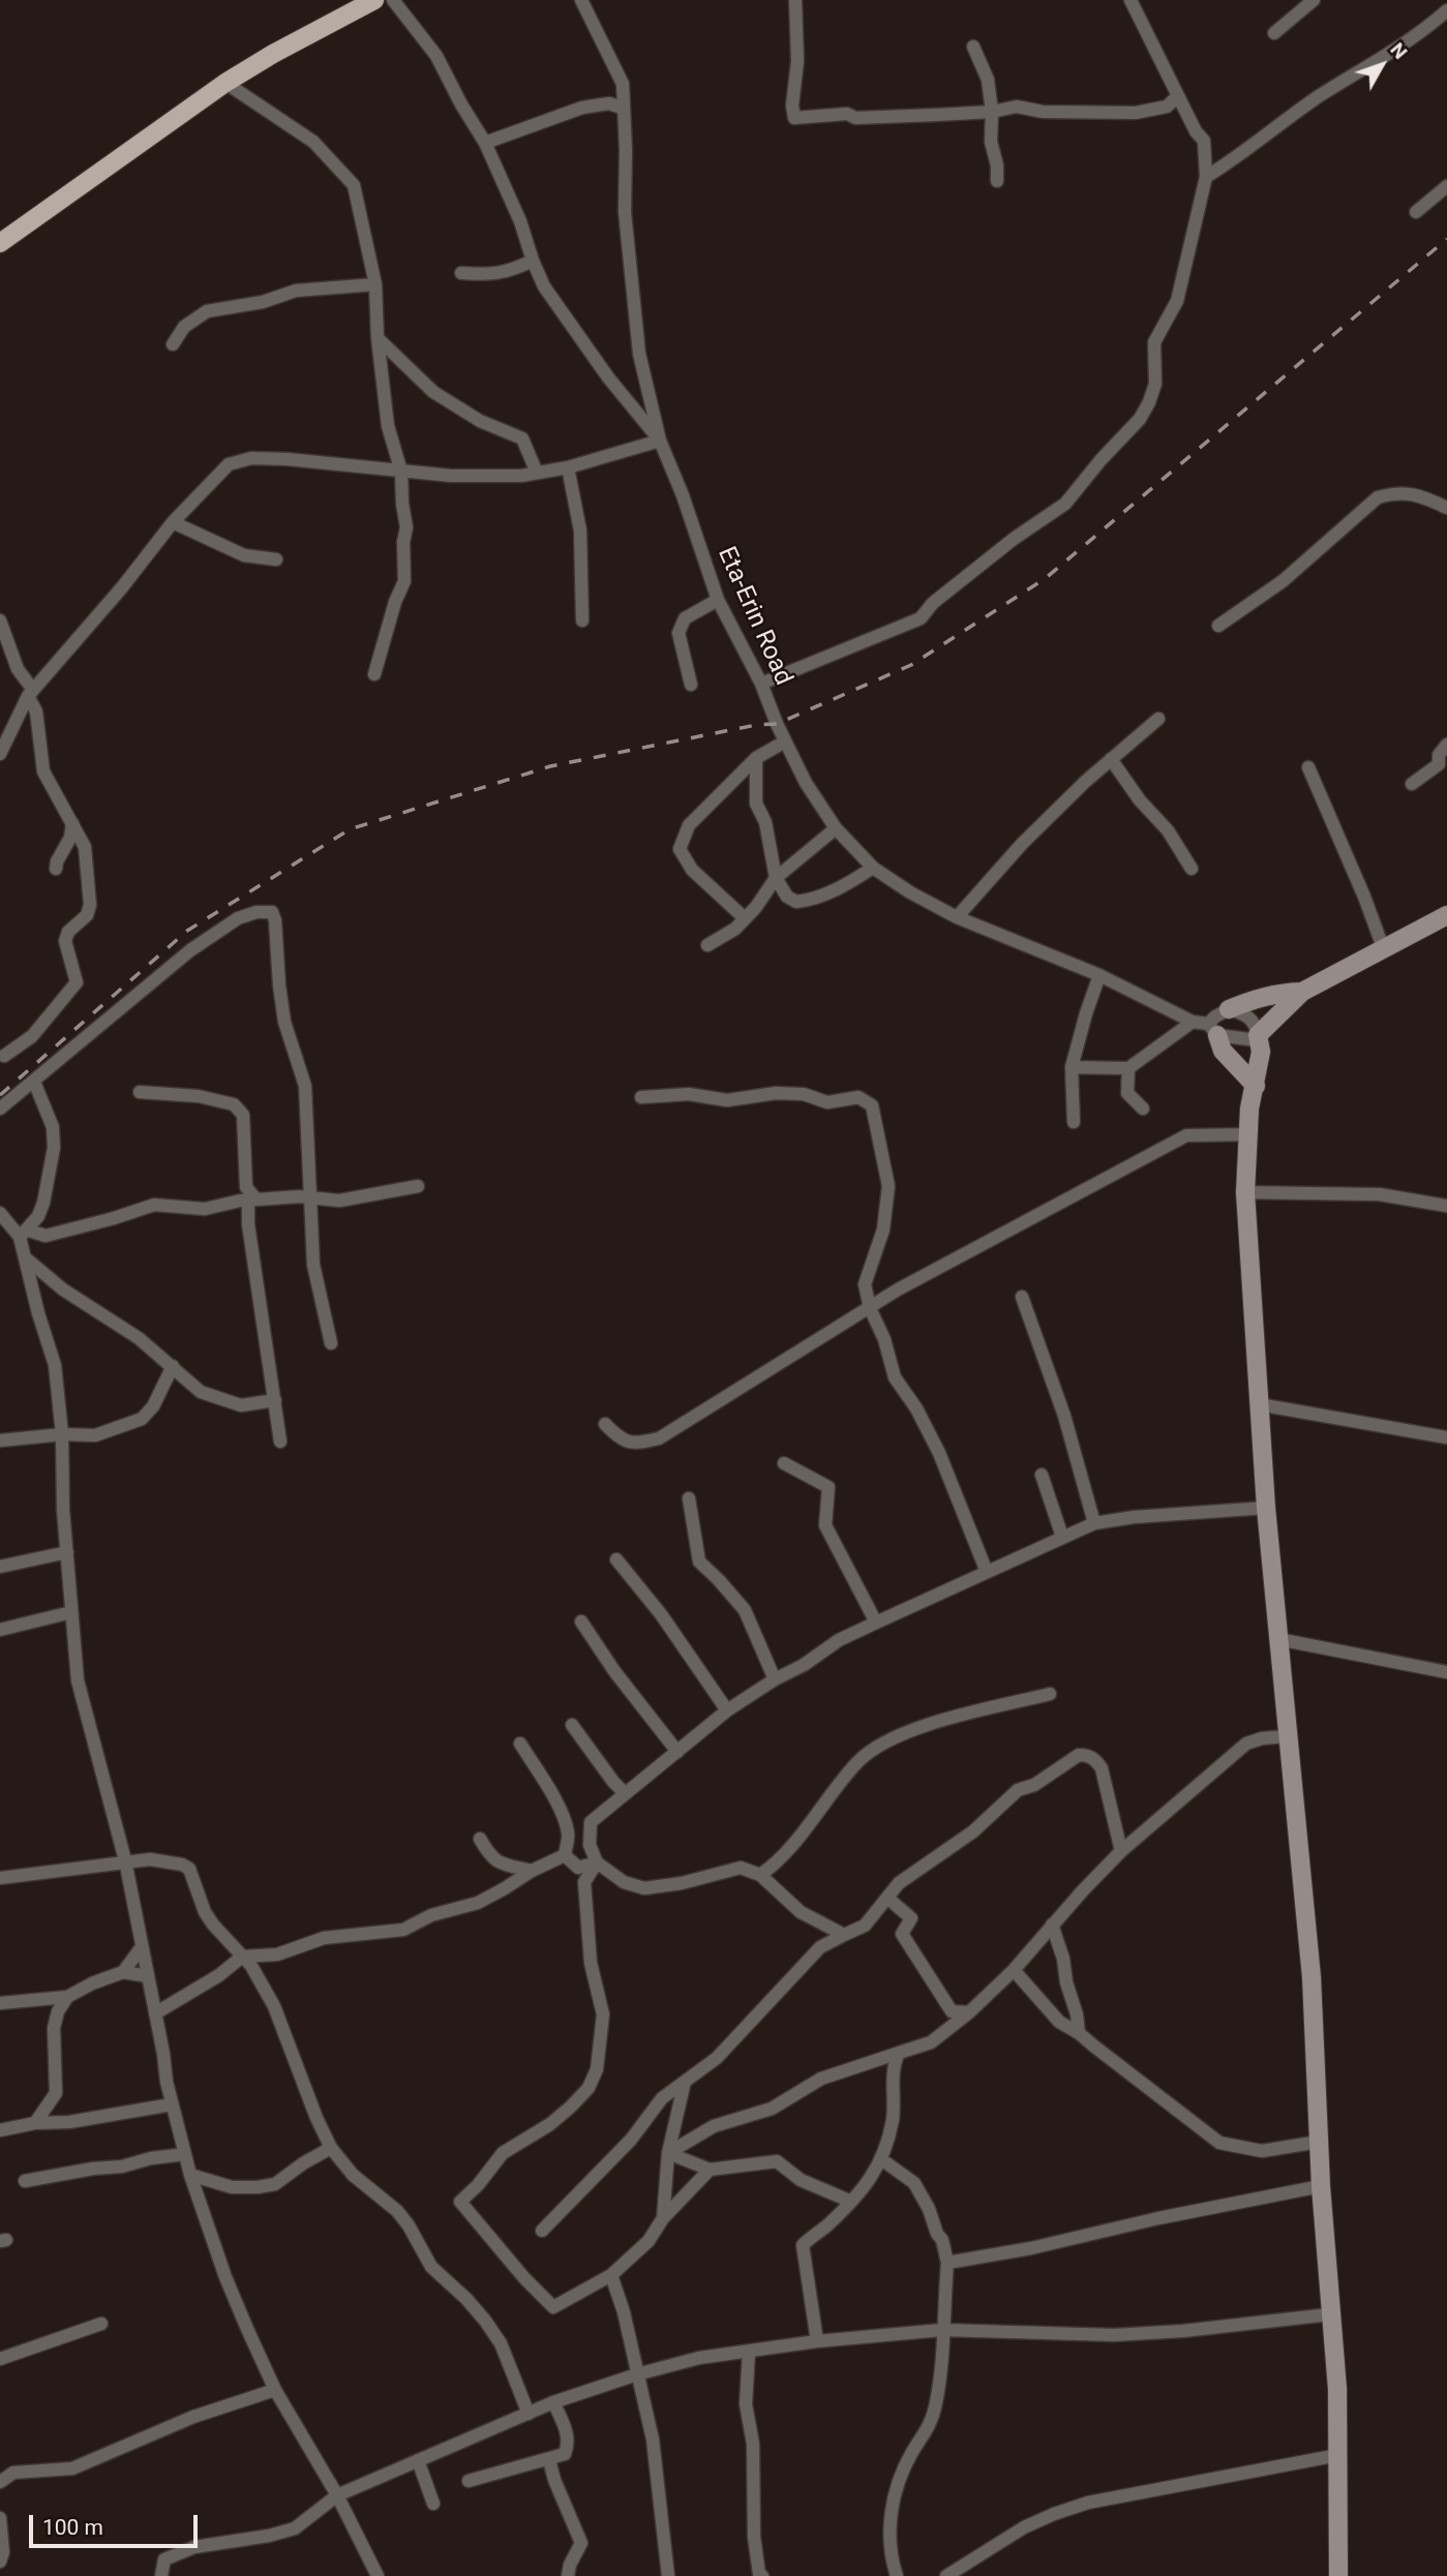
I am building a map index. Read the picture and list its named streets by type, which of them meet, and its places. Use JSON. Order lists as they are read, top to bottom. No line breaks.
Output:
{"streets":{"street":["Eta-Erin Road"]},"scale_bar":"100 m","north":"top right"}
